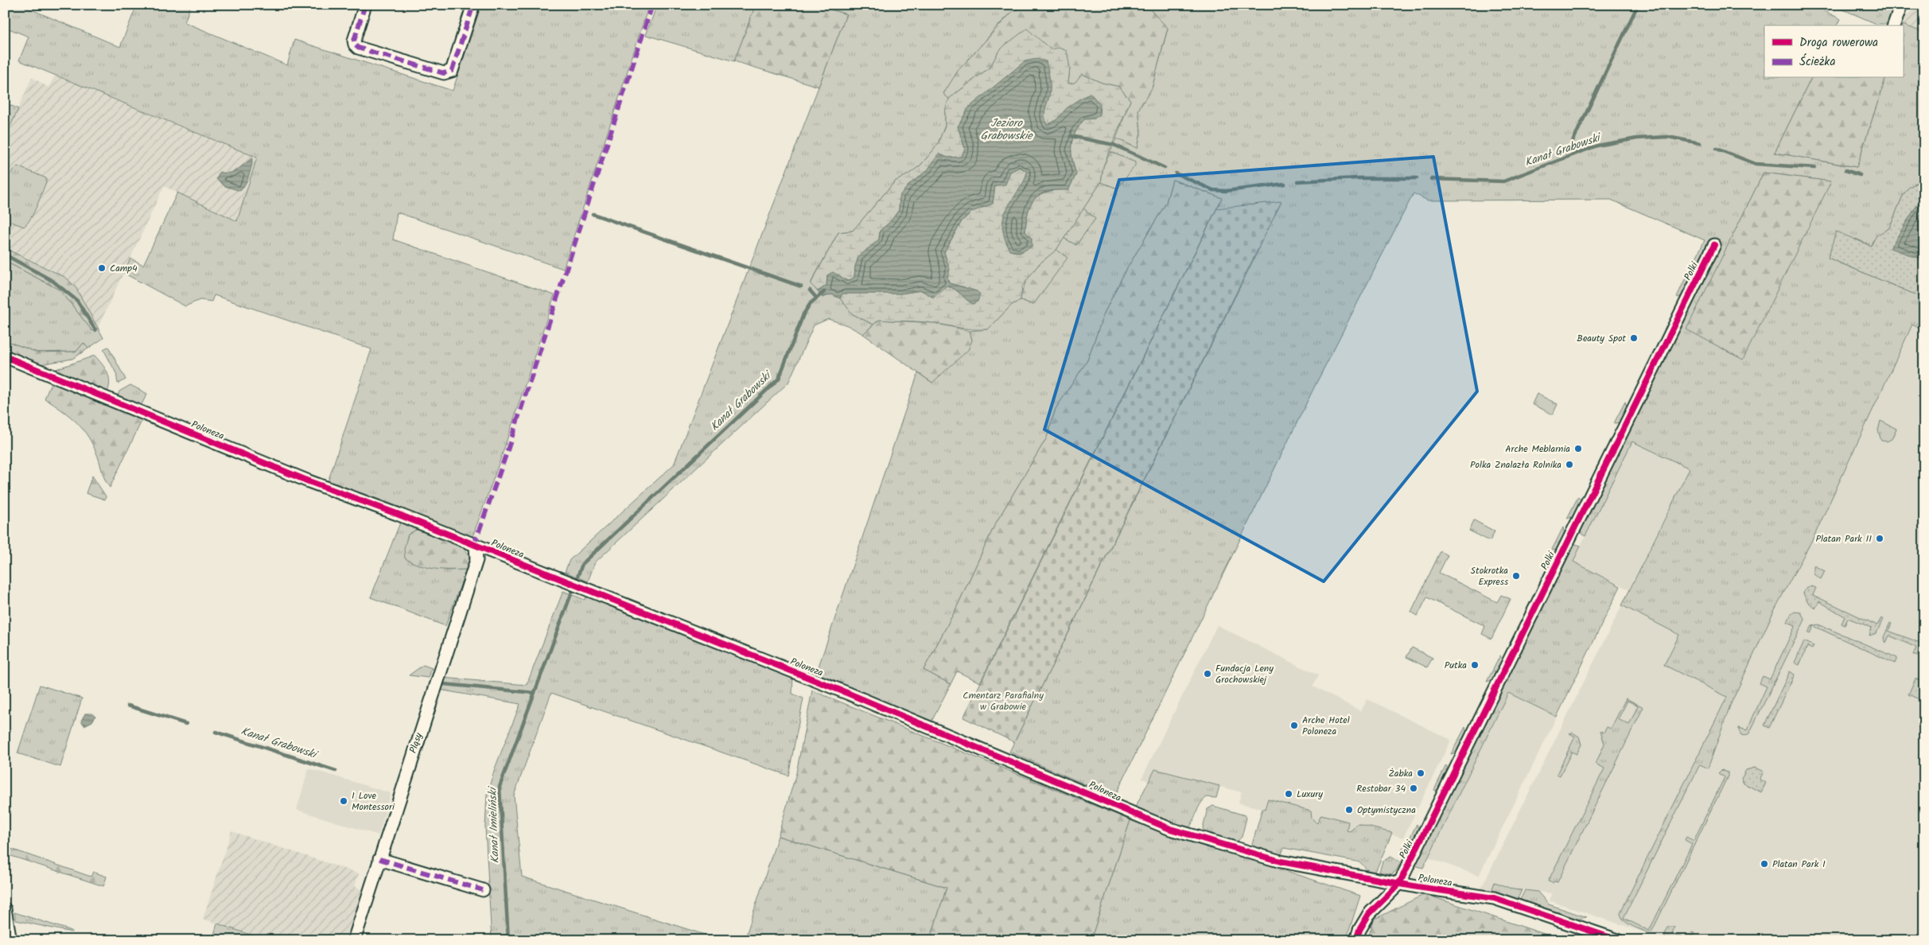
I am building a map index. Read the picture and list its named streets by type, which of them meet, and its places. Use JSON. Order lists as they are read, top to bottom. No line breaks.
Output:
{"streets":{"street":["Polki","Poloneza","Pląsy"]},"crossings":[["Polki","Poloneza"],["Poloneza","Pląsy"]],"water":["Jezioro Grabowskie","Kanał Grabowski","Kanał Imieliński"],"parks":["Cmentarz Parafialny w Grabowie"],"places":["Camp4","Beauty Spot","Arche Meblarnia","Polka Znalazła Rolnika","Platan Park II","Stokrotka Express","Putka","Fundacja Leny Grochowskiej","Arche Hotel Poloneza","Żabka","Restobar 34","Luxury","I Love Montessori","Optymistyczna","Platan Park I"],"legend":["Droga rowerowa","Ścieżka"]}
